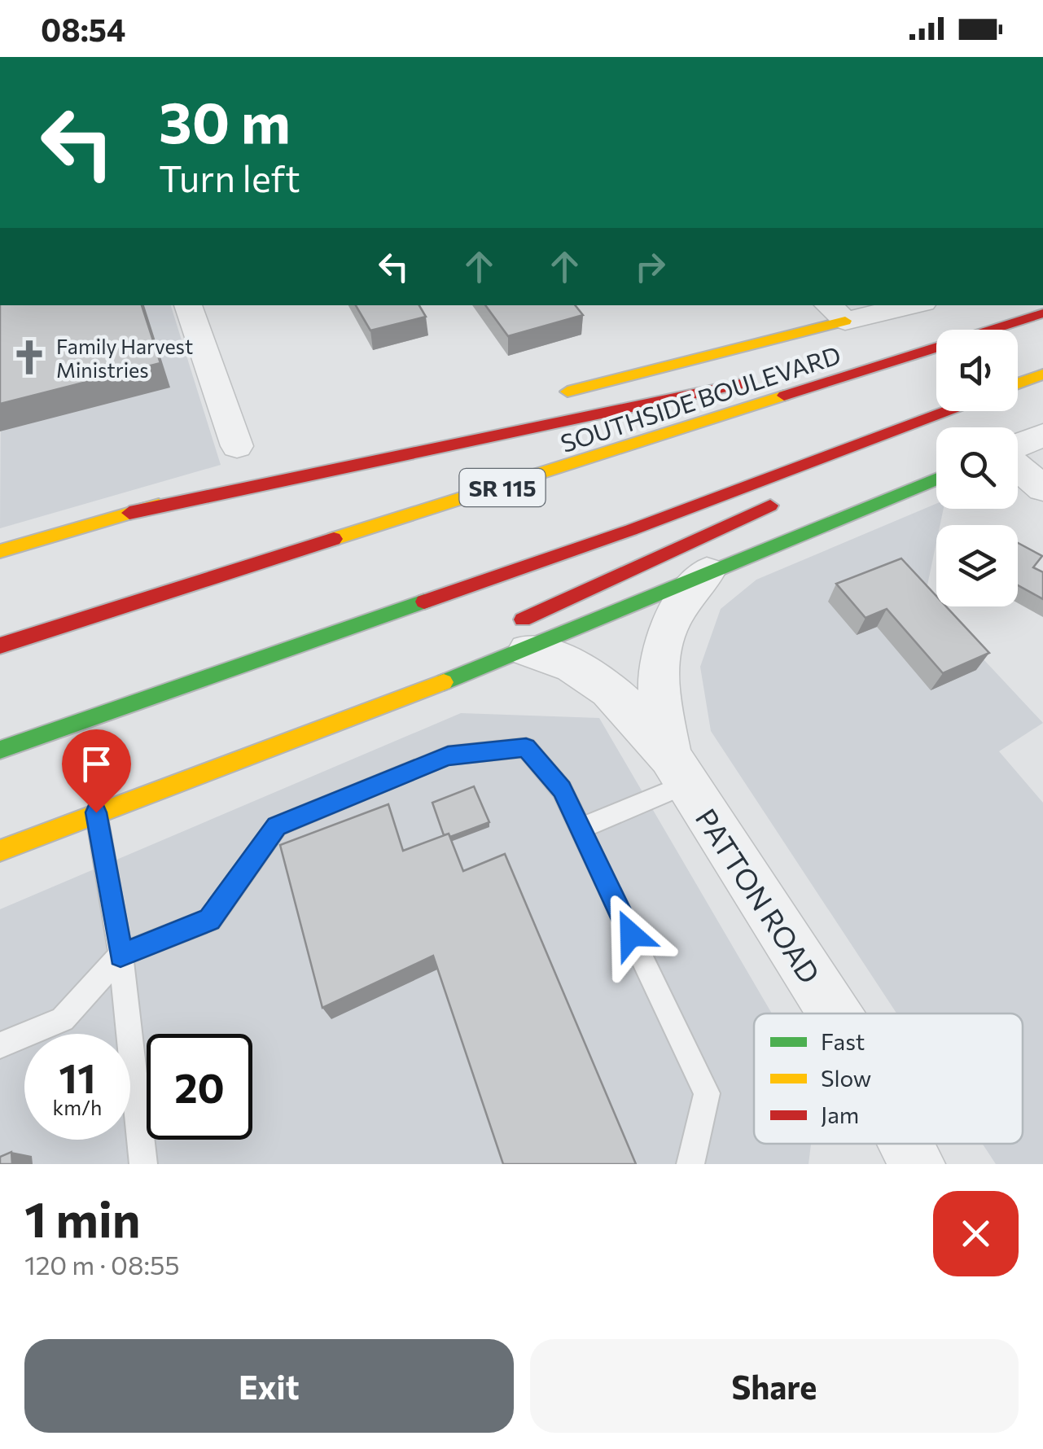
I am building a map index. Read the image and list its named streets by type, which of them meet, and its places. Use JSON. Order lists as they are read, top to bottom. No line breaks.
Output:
{"streets":{"highway":["SOUTHSIDE BOULEVARD","SR 115"],"street":["PATTON ROAD"]},"places":{"church":["Family Harvest Ministries"]},"legend":["Fast","Slow","Jam"],"page":{"status":"08:54","turn":["30 m","Turn left"],"speed":"11 km/h","limit":"20","heading":["1 min","120 m · 08:55"],"buttons":["Exit","Share"]}}
